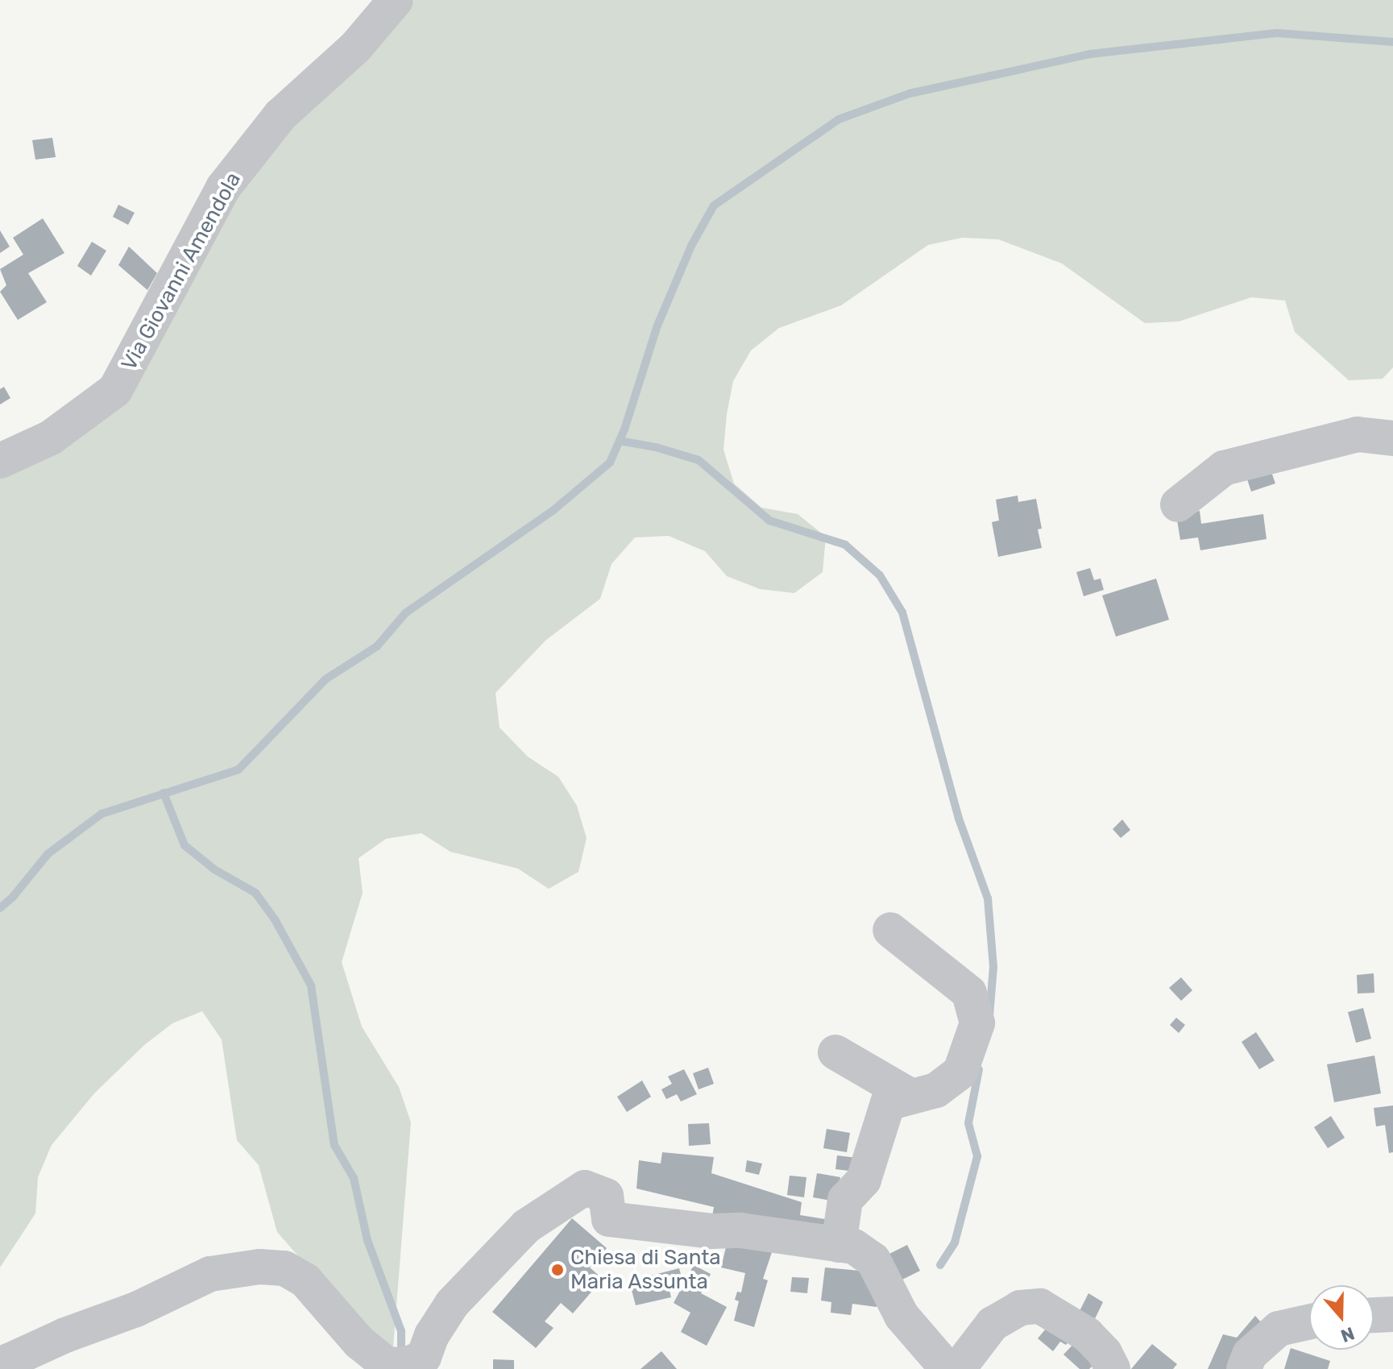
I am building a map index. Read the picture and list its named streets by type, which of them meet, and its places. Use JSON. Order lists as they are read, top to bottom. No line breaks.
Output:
{"streets":{"street":["Via Giovanni Amendola"]},"places":["Chiesa di Santa Maria Assunta"],"north":"bottom"}
